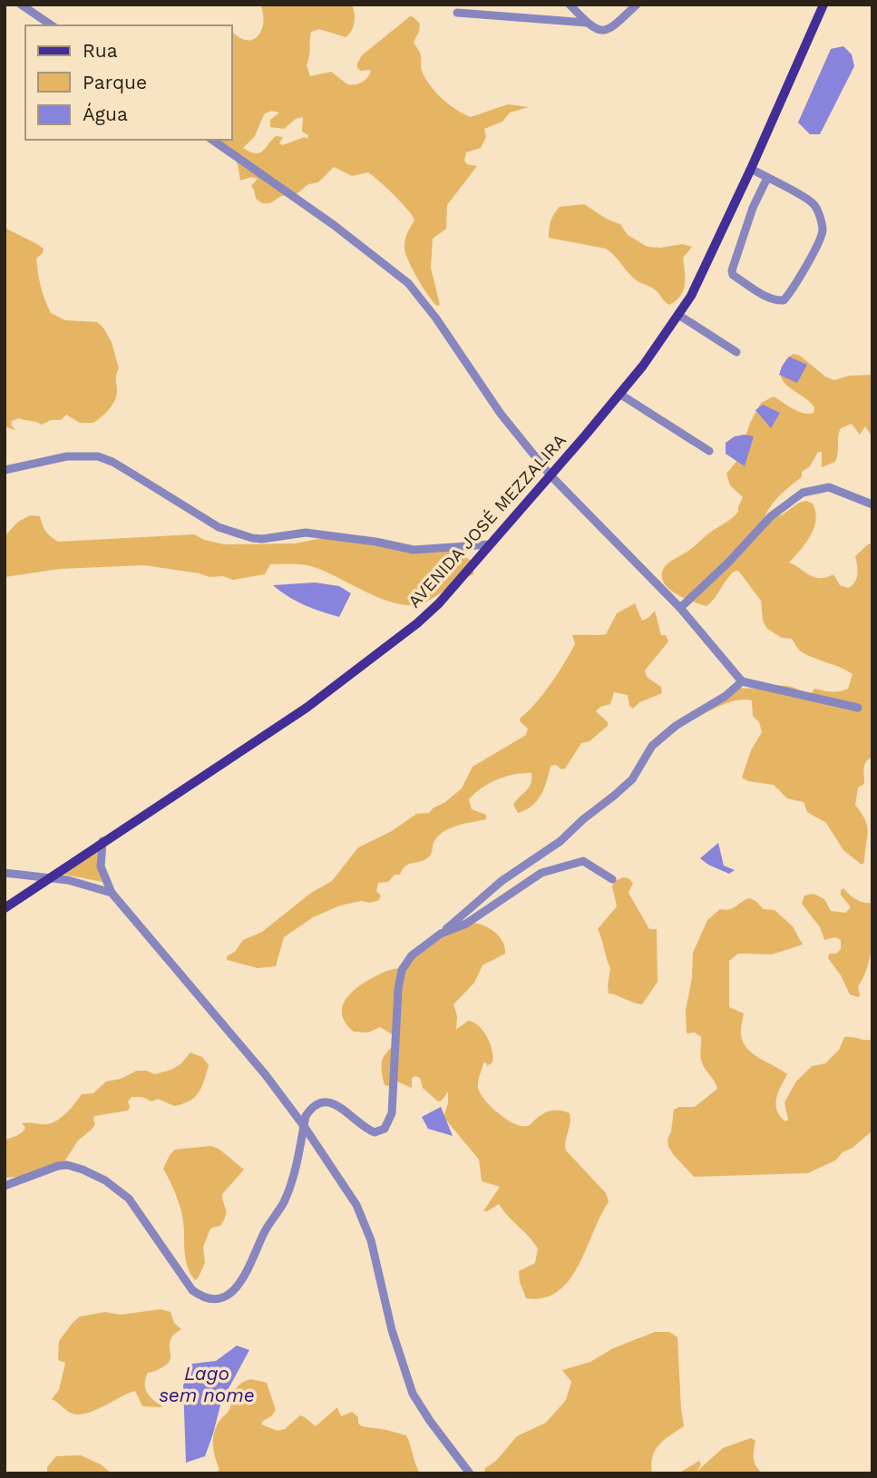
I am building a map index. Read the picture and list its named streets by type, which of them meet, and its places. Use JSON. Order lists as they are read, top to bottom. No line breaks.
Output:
{"streets":{"main road":["AVENIDA JOSÉ MEZZALIRA"]},"water":["Lago sem nome"],"legend":["Rua","Parque","Água"]}
